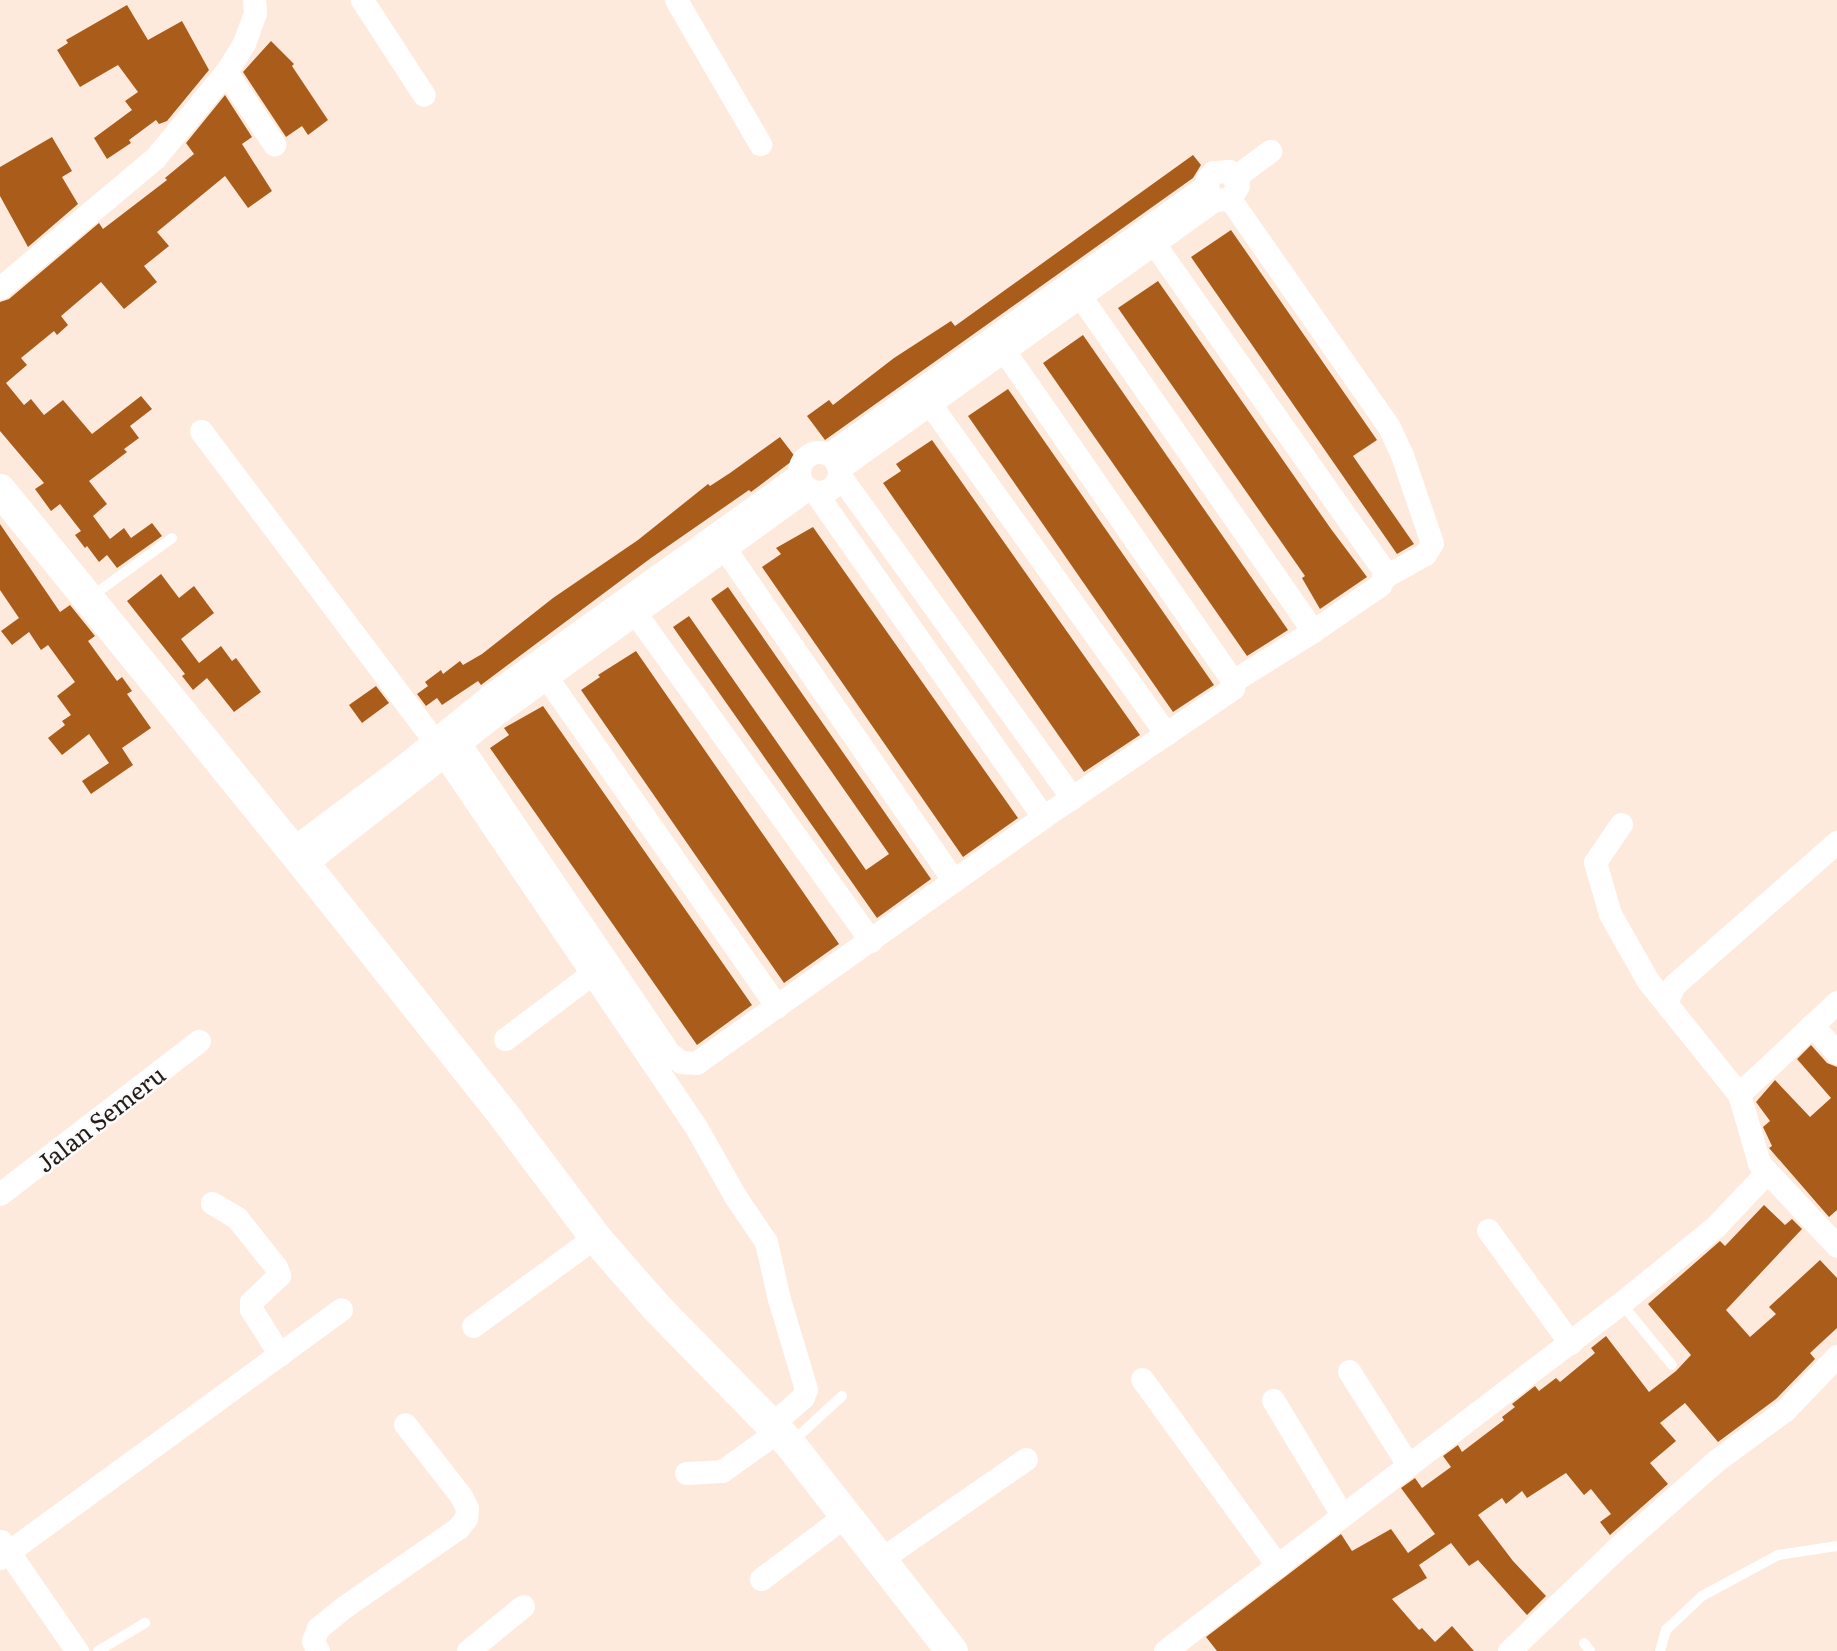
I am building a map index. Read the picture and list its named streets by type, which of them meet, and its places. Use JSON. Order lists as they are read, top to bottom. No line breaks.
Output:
{"streets":{"street":["Jalan Semeru"]}}
